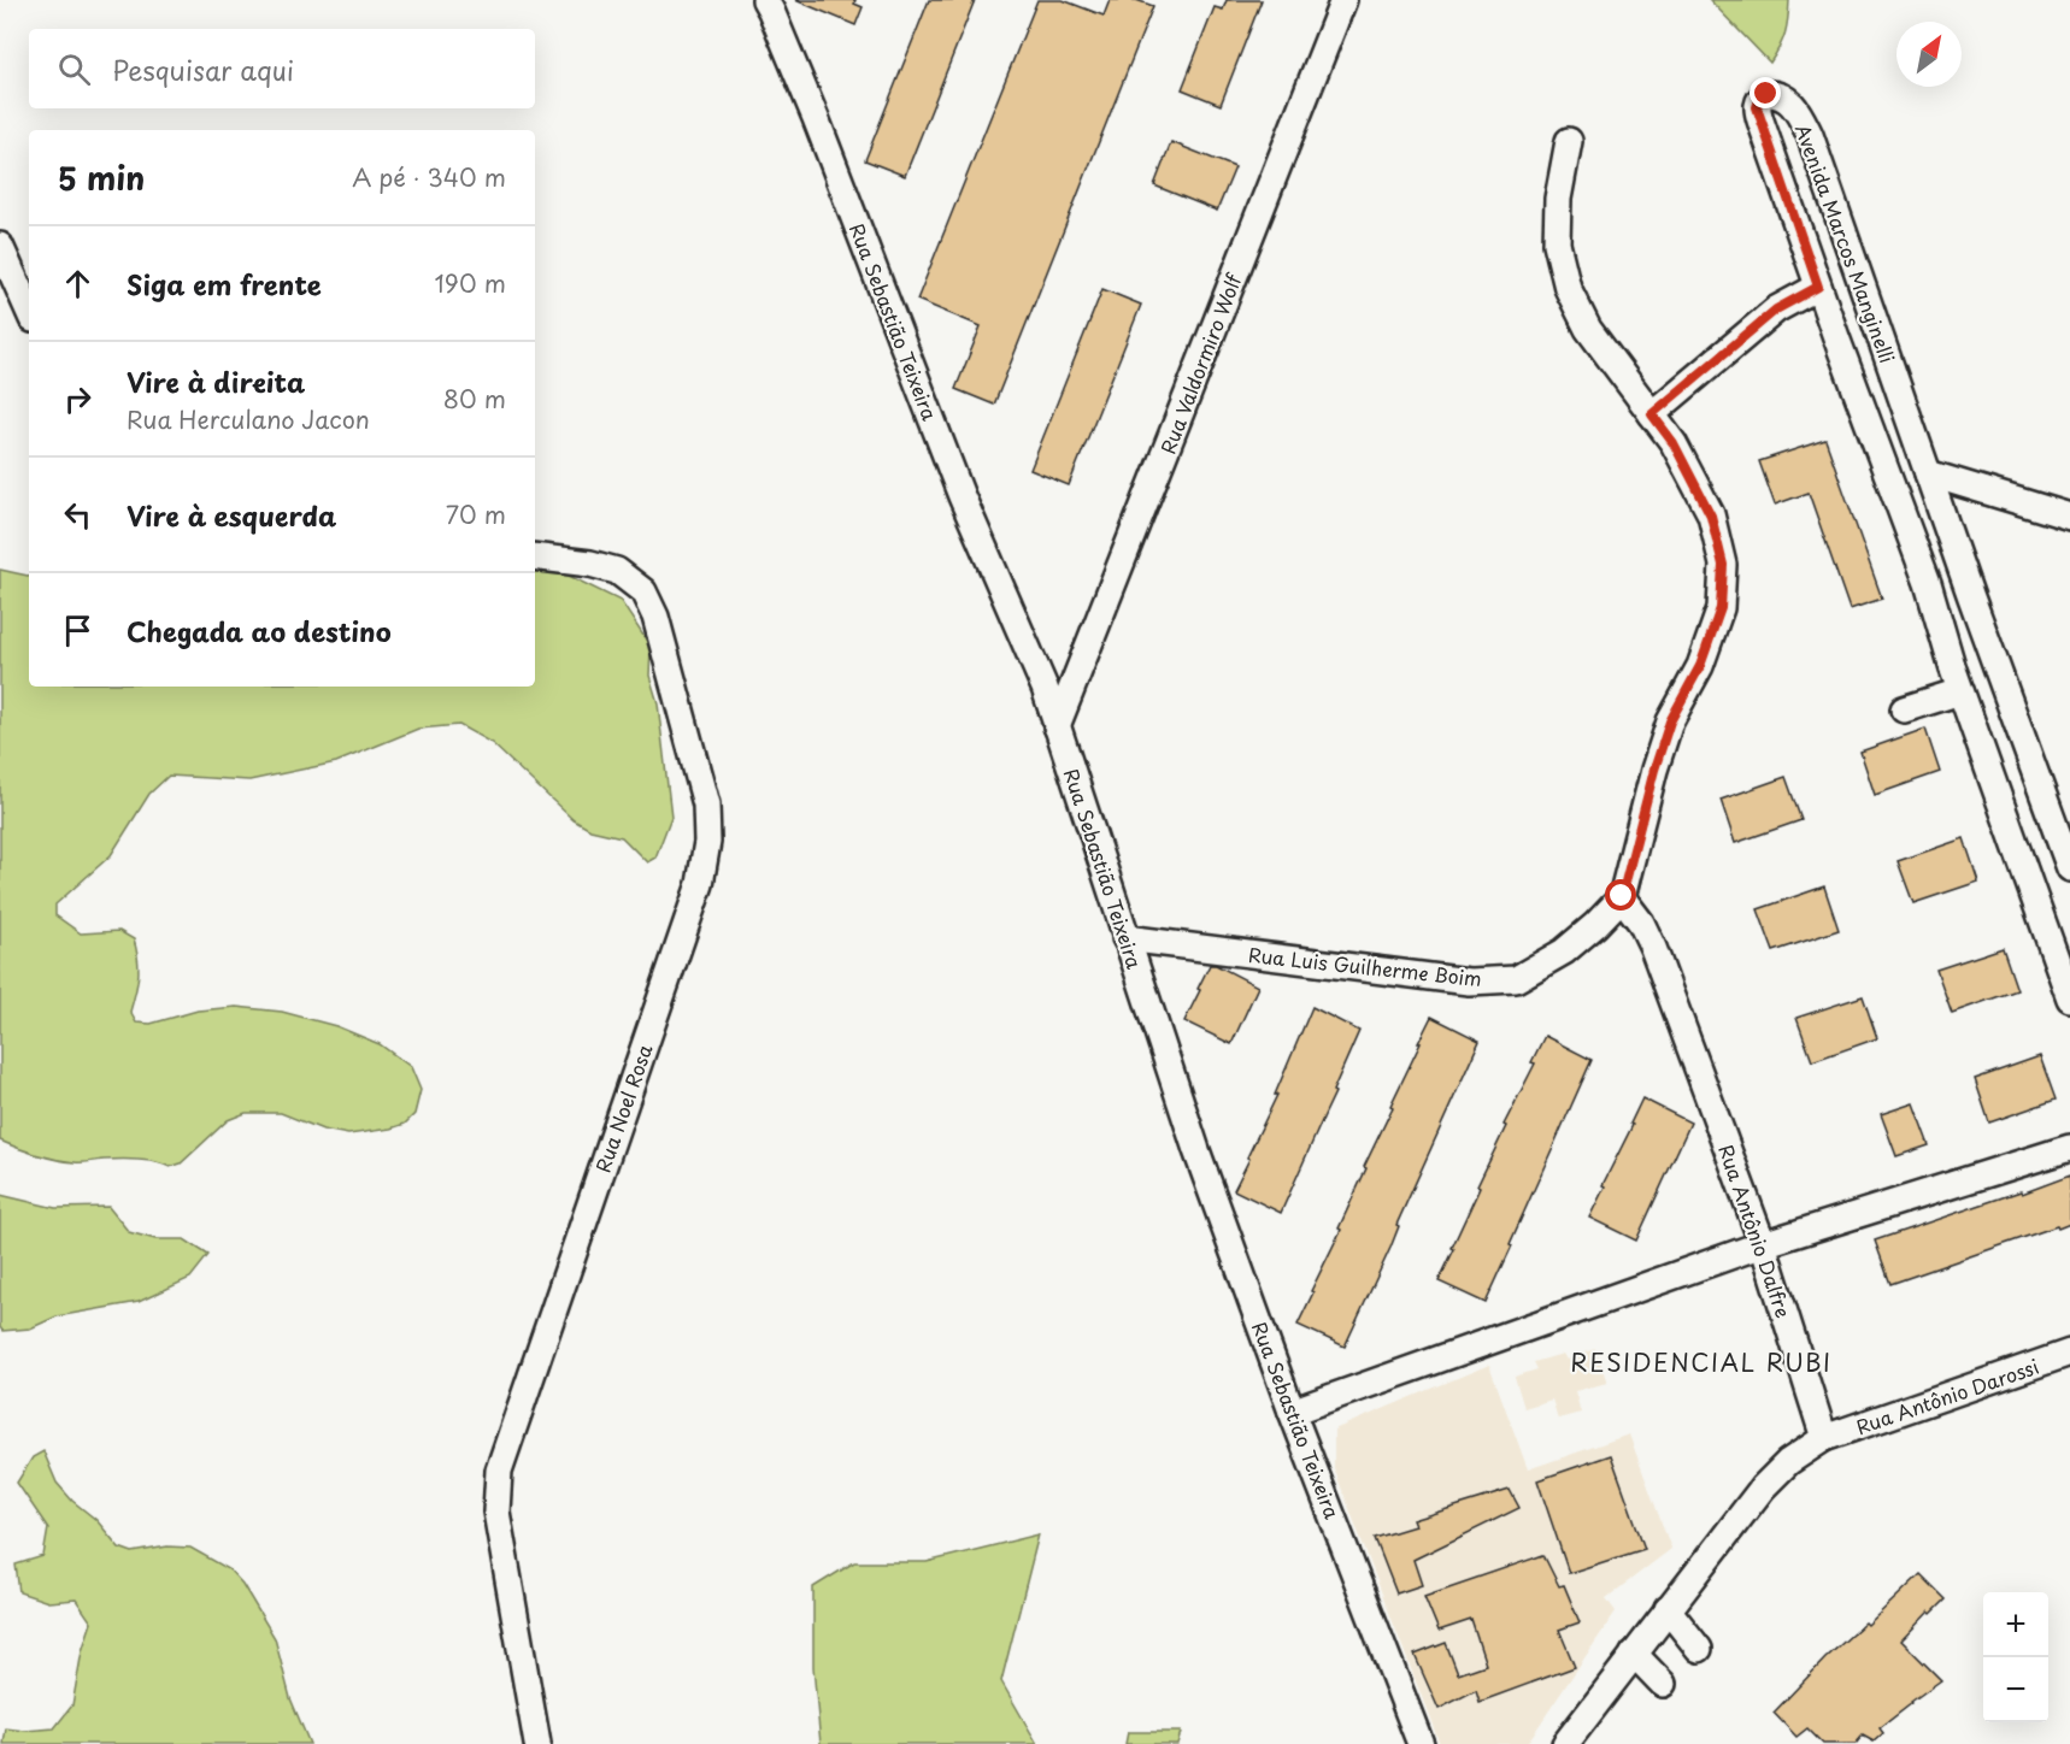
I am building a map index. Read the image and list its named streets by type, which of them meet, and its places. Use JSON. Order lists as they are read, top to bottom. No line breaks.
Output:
{"streets":{"street":["Avenida Marcos Manginelli","Rua Sebastião Teixeira","Rua Valdormiro Wolf","Rua Luis Guilherme Boim","Rua Noel Rosa","Rua Antônio Dalfre","Rua Antônio Darossi"]},"crossings":[["Rua Sebastião Teixeira","Rua Valdormiro Wolf"],["Rua Sebastião Teixeira","Rua Luis Guilherme Boim"],["Rua Luis Guilherme Boim","Rua Antônio Dalfre"],["Rua Antônio Dalfre","Rua Antônio Darossi"]],"districts":["RESIDENCIAL RUBI"],"north":"top right","page":{"search":"Pesquisar aqui","heading":["5 min","A pé · 340 m"],"list":[["Siga em frente","190 m"],["Vire à direita","Rua Herculano Jacon","80 m"],["Vire à esquerda","70 m"],"Chegada ao destino"],"map_buttons":["+","−"]}}
